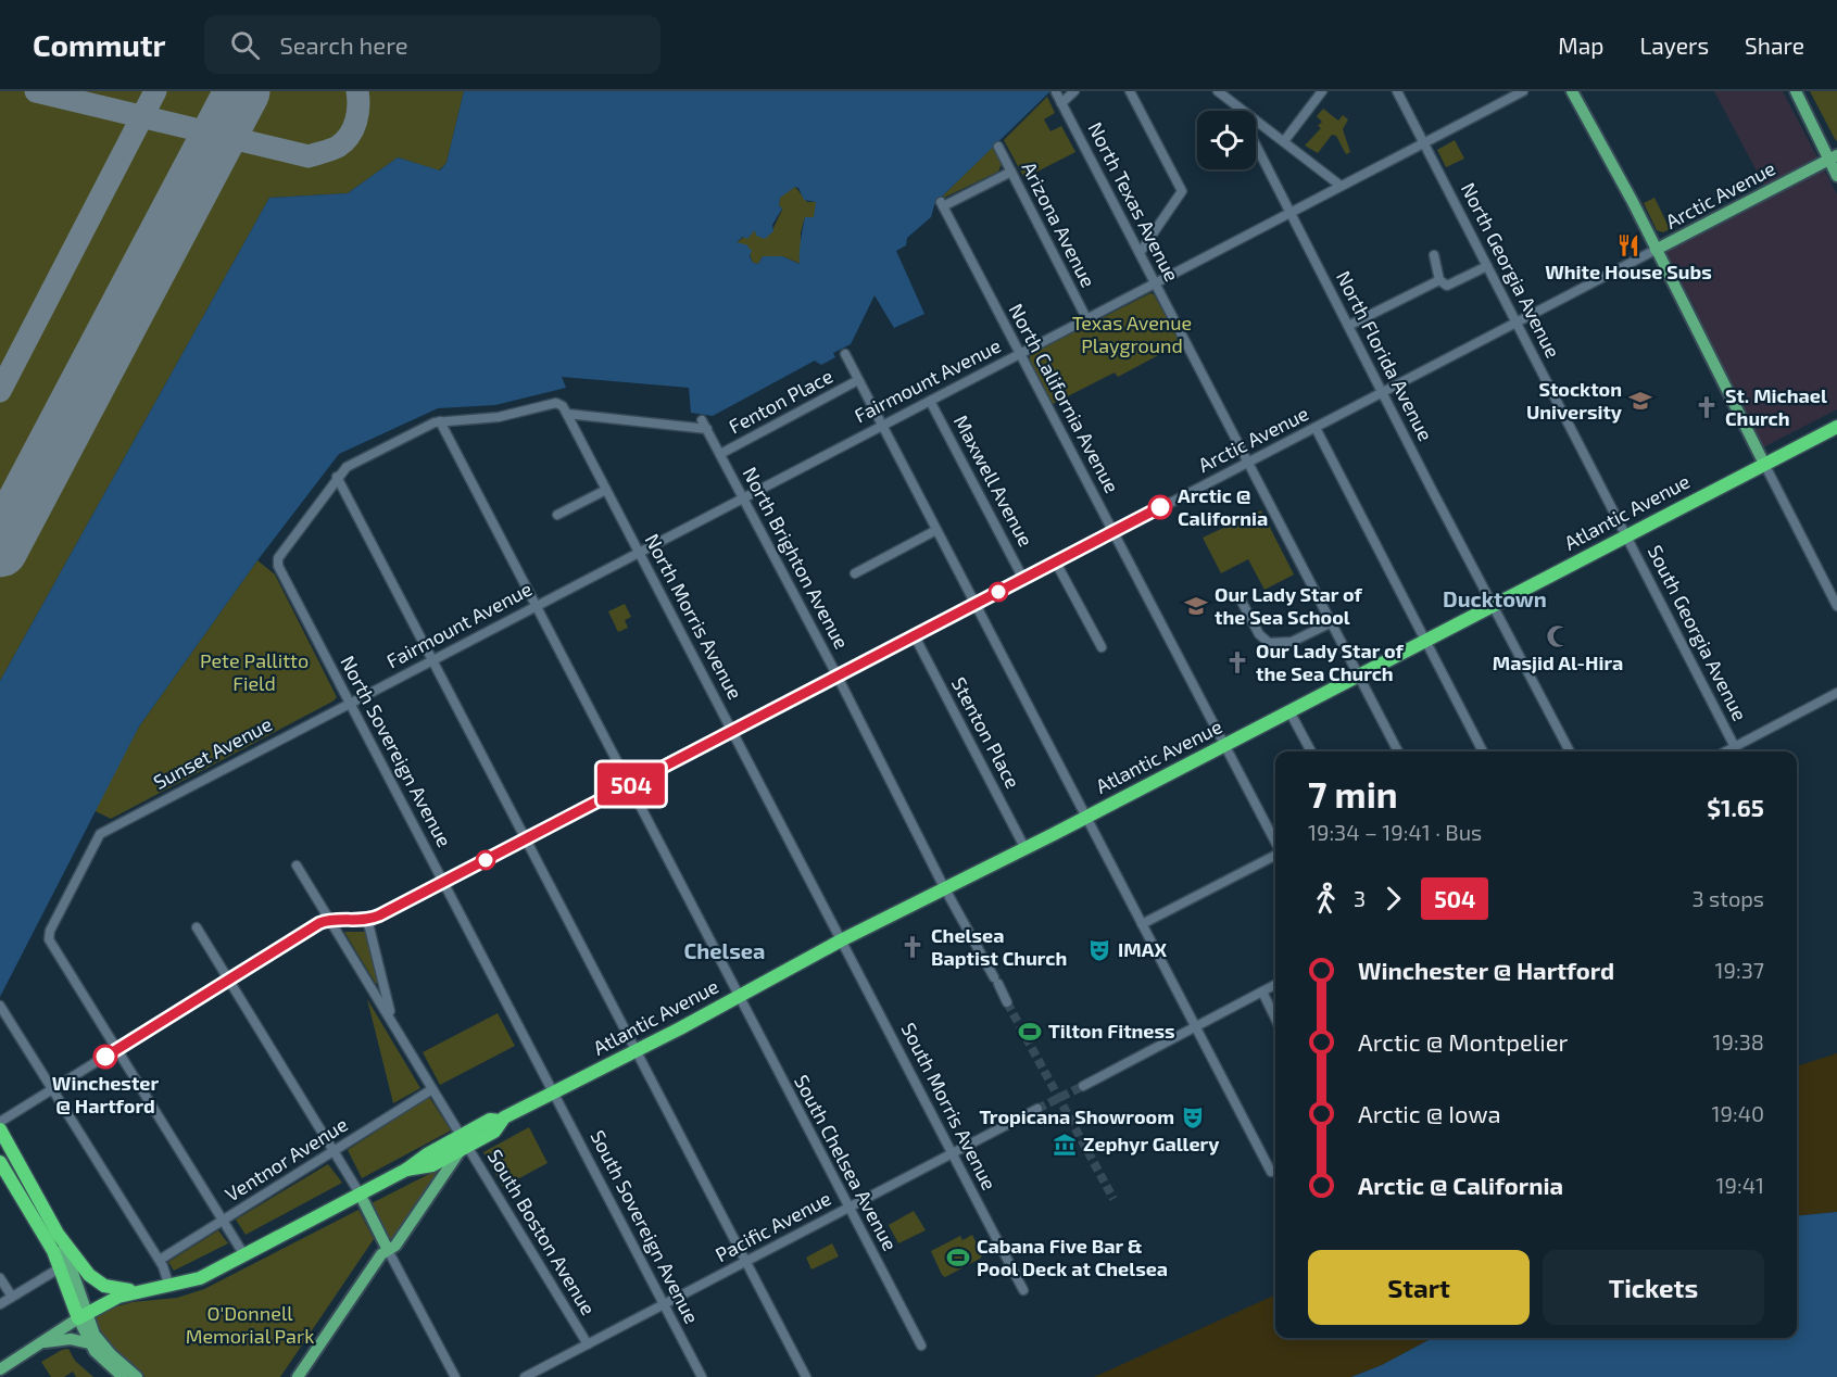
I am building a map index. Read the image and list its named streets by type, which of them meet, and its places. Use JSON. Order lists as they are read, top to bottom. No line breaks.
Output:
{"streets":{"highway":["Atlantic Avenue"],"main road":["Arctic Avenue"],"street":["North Texas Avenue","Arizona Avenue","North Georgia Avenue","North Florida Avenue","Fairmount Avenue","North California Avenue","Fenton Place","Maxwell Avenue","North Brighton Avenue","North Morris Avenue","South Georgia Avenue","Stenton Place","North Sovereign Avenue","Sunset Avenue","South Morris Avenue","Ventnor Avenue","South Chelsea Avenue","South Sovereign Avenue","Pacific Avenue","South Boston Avenue"]},"crossings":[["Arctic Avenue","North Texas Avenue"],["Arctic Avenue","North Georgia Avenue"],["Arctic Avenue","North Florida Avenue"],["Arctic Avenue","North California Avenue"],["Arctic Avenue","Maxwell Avenue"],["Arctic Avenue","North Brighton Avenue"],["Arctic Avenue","North Morris Avenue"],["Arctic Avenue","Stenton Place"],["Arctic Avenue","North Sovereign Avenue"],["Arctic Avenue","South Chelsea Avenue"],["North Texas Avenue","Fairmount Avenue"],["North Texas Avenue","Atlantic Avenue"],["Arizona Avenue","Fairmount Avenue"],["Arizona Avenue","North California Avenue"],["North Georgia Avenue","Fairmount Avenue"],["North Georgia Avenue","Atlantic Avenue"],["North Georgia Avenue","South Georgia Avenue"],["North Florida Avenue","Fairmount Avenue"],["North Florida Avenue","Atlantic Avenue"],["Fairmount Avenue","North California Avenue"],["Fairmount Avenue","Maxwell Avenue"],["Fairmount Avenue","North Brighton Avenue"],["Fairmount Avenue","North Morris Avenue"],["Fairmount Avenue","North Sovereign Avenue"],["Fairmount Avenue","Sunset Avenue"],["Fairmount Avenue","South Chelsea Avenue"],["North California Avenue","Atlantic Avenue"],["Fenton Place","North Brighton Avenue"],["Atlantic Avenue","North Brighton Avenue"],["Atlantic Avenue","North Morris Avenue"],["Atlantic Avenue","South Georgia Avenue"],["Atlantic Avenue","Stenton Place"],["Atlantic Avenue","North Sovereign Avenue"],["Atlantic Avenue","South Morris Avenue"],["Atlantic Avenue","South Chelsea Avenue"],["Atlantic Avenue","South Sovereign Avenue"],["Atlantic Avenue","South Boston Avenue"],["North Brighton Avenue","North Morris Avenue"],["North Morris Avenue","South Morris Avenue"],["North Sovereign Avenue","Sunset Avenue"],["North Sovereign Avenue","South Sovereign Avenue"],["South Morris Avenue","Pacific Avenue"],["Ventnor Avenue","South Boston Avenue"],["South Chelsea Avenue","Pacific Avenue"],["South Sovereign Avenue","Pacific Avenue"],["Pacific Avenue","South Boston Avenue"]],"districts":["Ducktown","Chelsea"],"parks":["Texas Avenue Playground","Pete Pallitto Field","O'Donnell Memorial Park"],"places":{"restaurant":["White House Subs"],"school or university":["Stockton University","Our Lady Star of the Sea School"],"church":["St. Michael Church","Our Lady Star of the Sea Church","Chelsea Baptist Church"],"other":["Arctic @ California","Winchester @ Hartford"],"mosque":["Masjid Al-Hira"],"theatre":["IMAX","Tropicana Showroom"],"sports":["Tilton Fitness","Cabana Five Bar & Pool Deck at Chelsea"],"museum":["Zephyr Gallery"]},"lines":["bus line 504"],"page":{"header":"Commutr","search":"Search here","nav":["Map","Layers","Share"],"on_map":"504","heading":["7 min","19:34 – 19:41 · Bus","$1.65"],"legs":["3","504","3 stops"],"list":[{"name":"Winchester @ Hartford","value":"19:37"},{"name":"Arctic @ Montpelier","value":"19:38"},{"name":"Arctic @ Iowa","value":"19:40"},{"name":"Arctic @ California","value":"19:41"}],"buttons":["Start","Tickets"]}}
